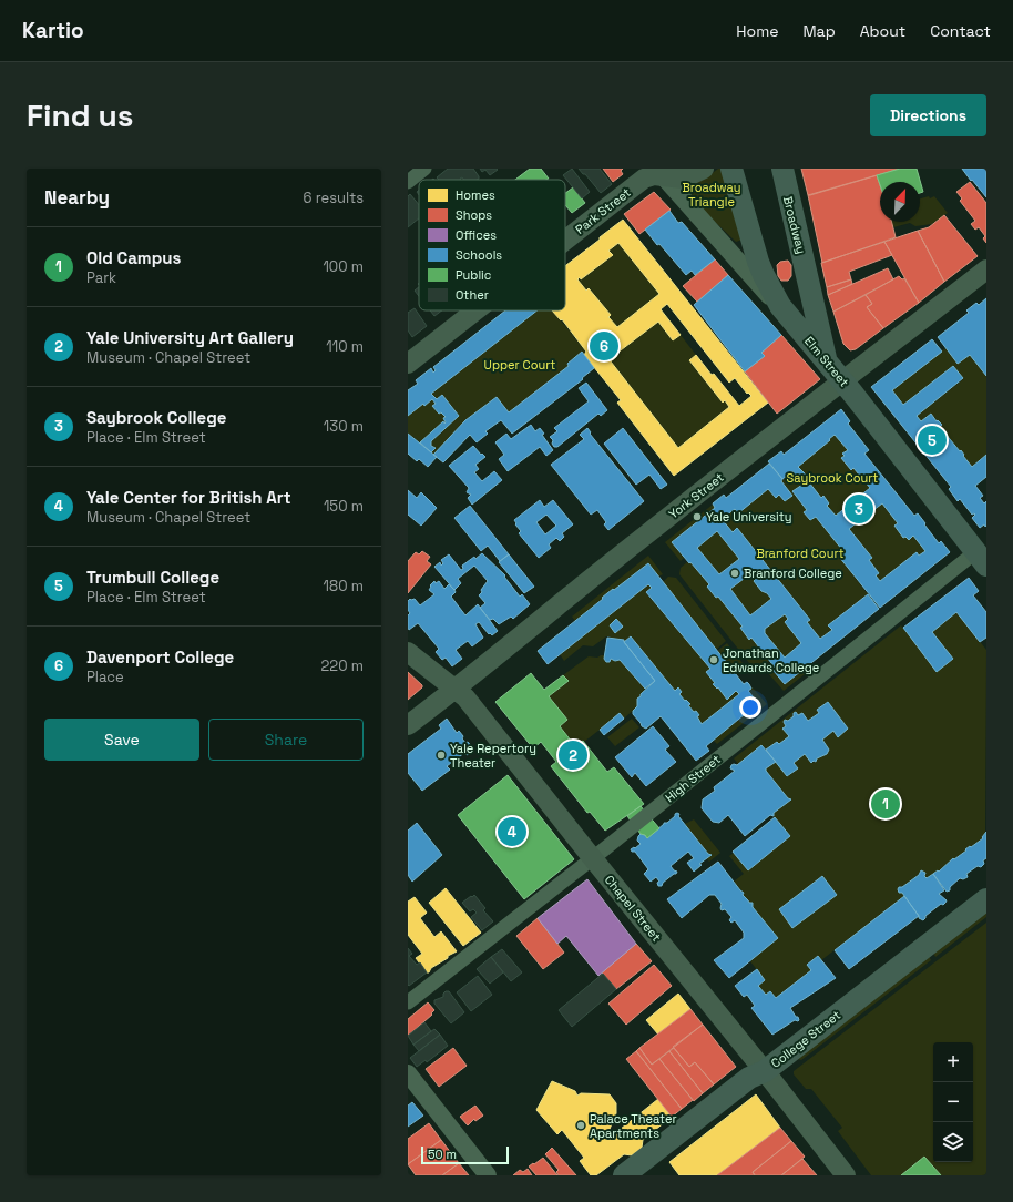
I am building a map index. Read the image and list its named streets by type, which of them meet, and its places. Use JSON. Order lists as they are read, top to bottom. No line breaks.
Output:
{"streets":{"main road":["Park Street","Broadway","Elm Street","York Street","Chapel Street","College Street"],"street":["High Street"]},"crossings":[["Park Street","Elm Street"],["Broadway","Elm Street"],["Elm Street","York Street"],["Elm Street","High Street"],["York Street","Chapel Street"],["High Street","Chapel Street"],["Chapel Street","College Street"]],"parks":["Broadway Triangle","Upper Court","Saybrook Court","Branford Court"],"places":["Yale University","Branford College","Jonathan Edwards College","Yale Repertory Theater","Palace Theater Apartments"],"legend":["Homes","Shops","Offices","Schools","Public","Other"],"scale_bar":"50 m","north":"top right","page":{"header":"Kartio","nav":["Home","Map","About","Contact"],"buttons":["Directions",["Save","Share"]],"title":"Find us","heading":["Nearby","6 results"],"list":[{"mark":"1","name":"Old Campus","note":"Park","value":"100 m"},{"mark":"2","name":"Yale University Art Gallery","note":"Museum · Chapel Street","value":"110 m"},{"mark":"3","name":"Saybrook College","note":"Place · Elm Street","value":"130 m"},{"mark":"4","name":"Yale Center for British Art","note":"Museum · Chapel Street","value":"150 m"},{"mark":"5","name":"Trumbull College","note":"Place · Elm Street","value":"180 m"},{"mark":"6","name":"Davenport College","note":"Place","value":"220 m"}],"pins":["6","5","3","2","1","4"],"map_buttons":["+","−"],"scale":"50 m"}}
